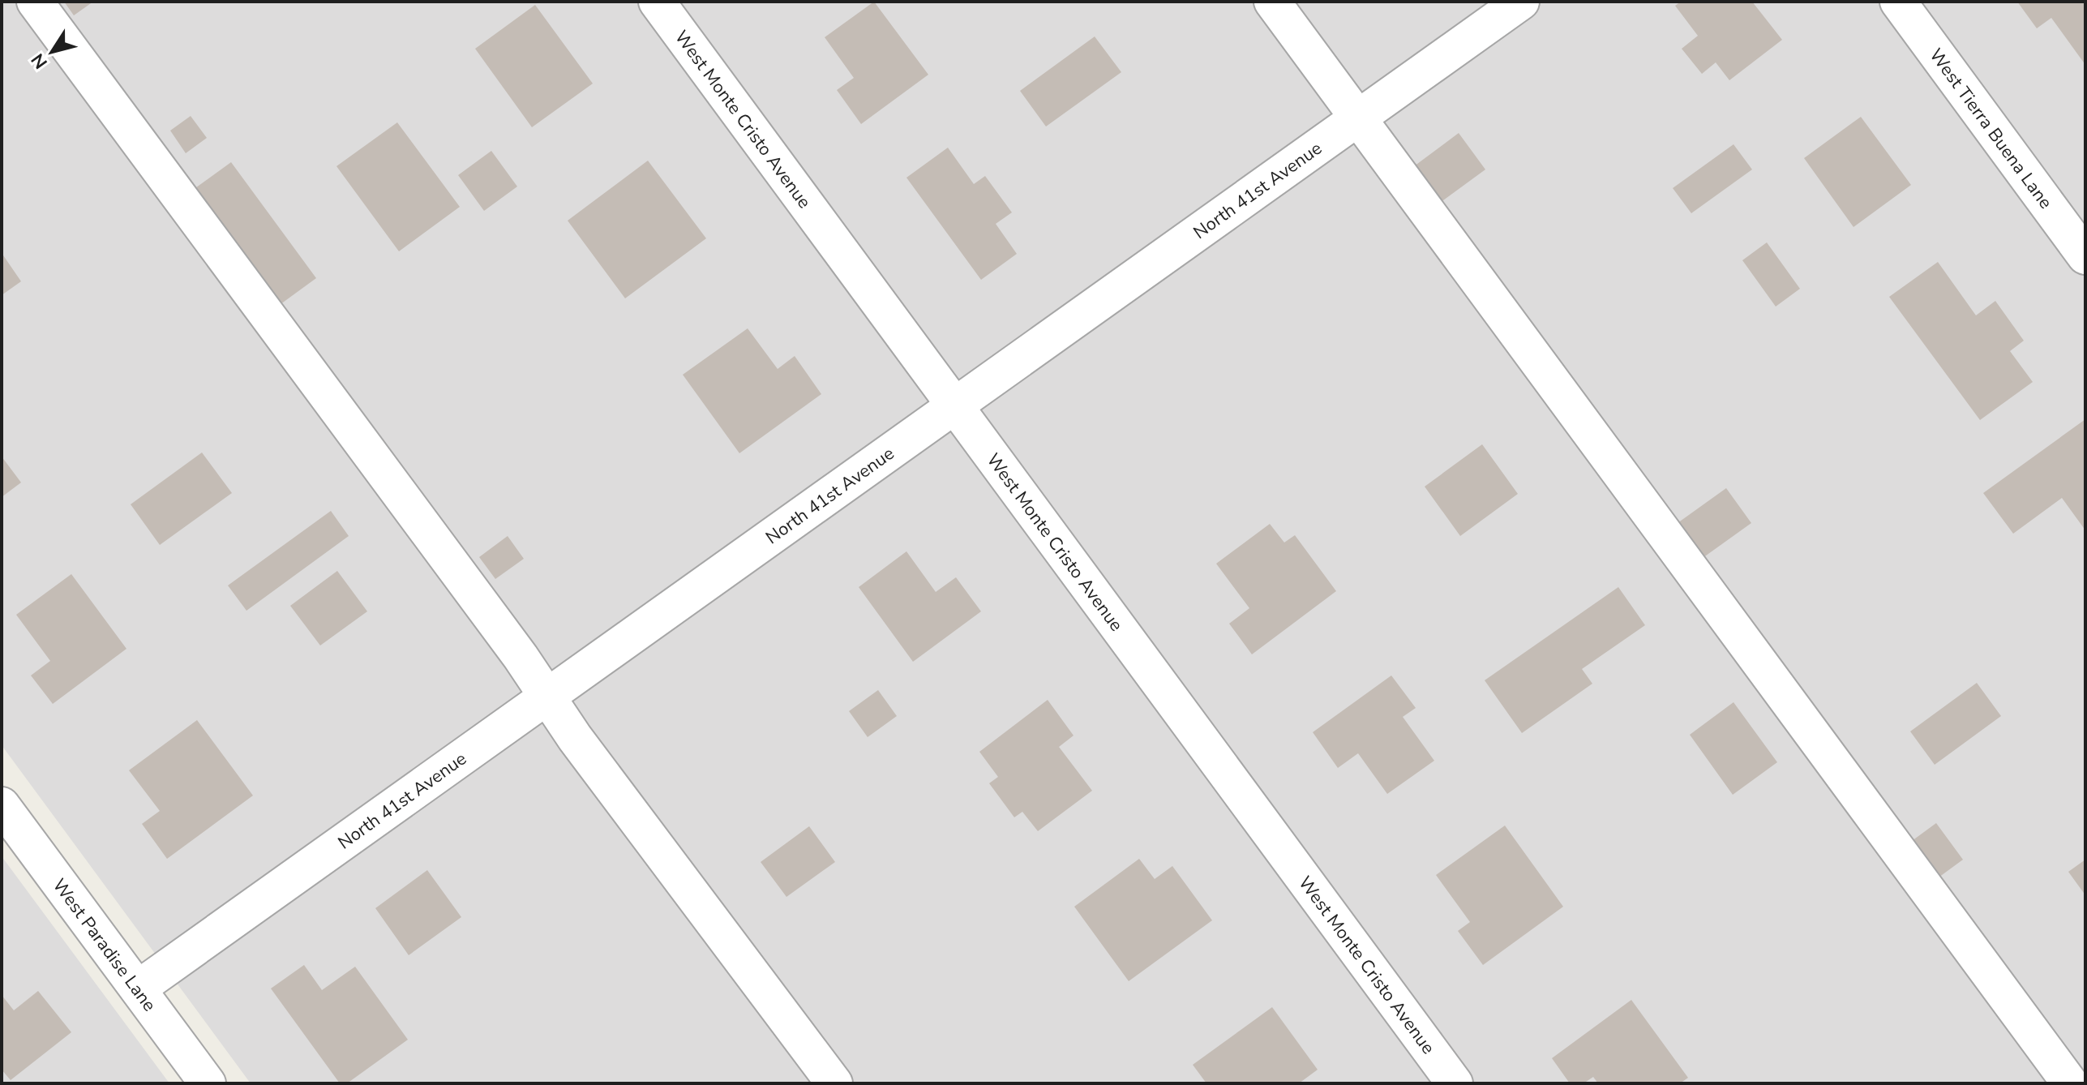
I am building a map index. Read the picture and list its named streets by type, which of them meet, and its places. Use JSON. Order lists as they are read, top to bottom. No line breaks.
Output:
{"streets":{"street":["West Monte Cristo Avenue","West Tierra Buena Lane","North 41st Avenue","West Paradise Lane"]},"crossings":[["West Monte Cristo Avenue","North 41st Avenue"],["North 41st Avenue","West Paradise Lane"]],"north":"bottom left"}
